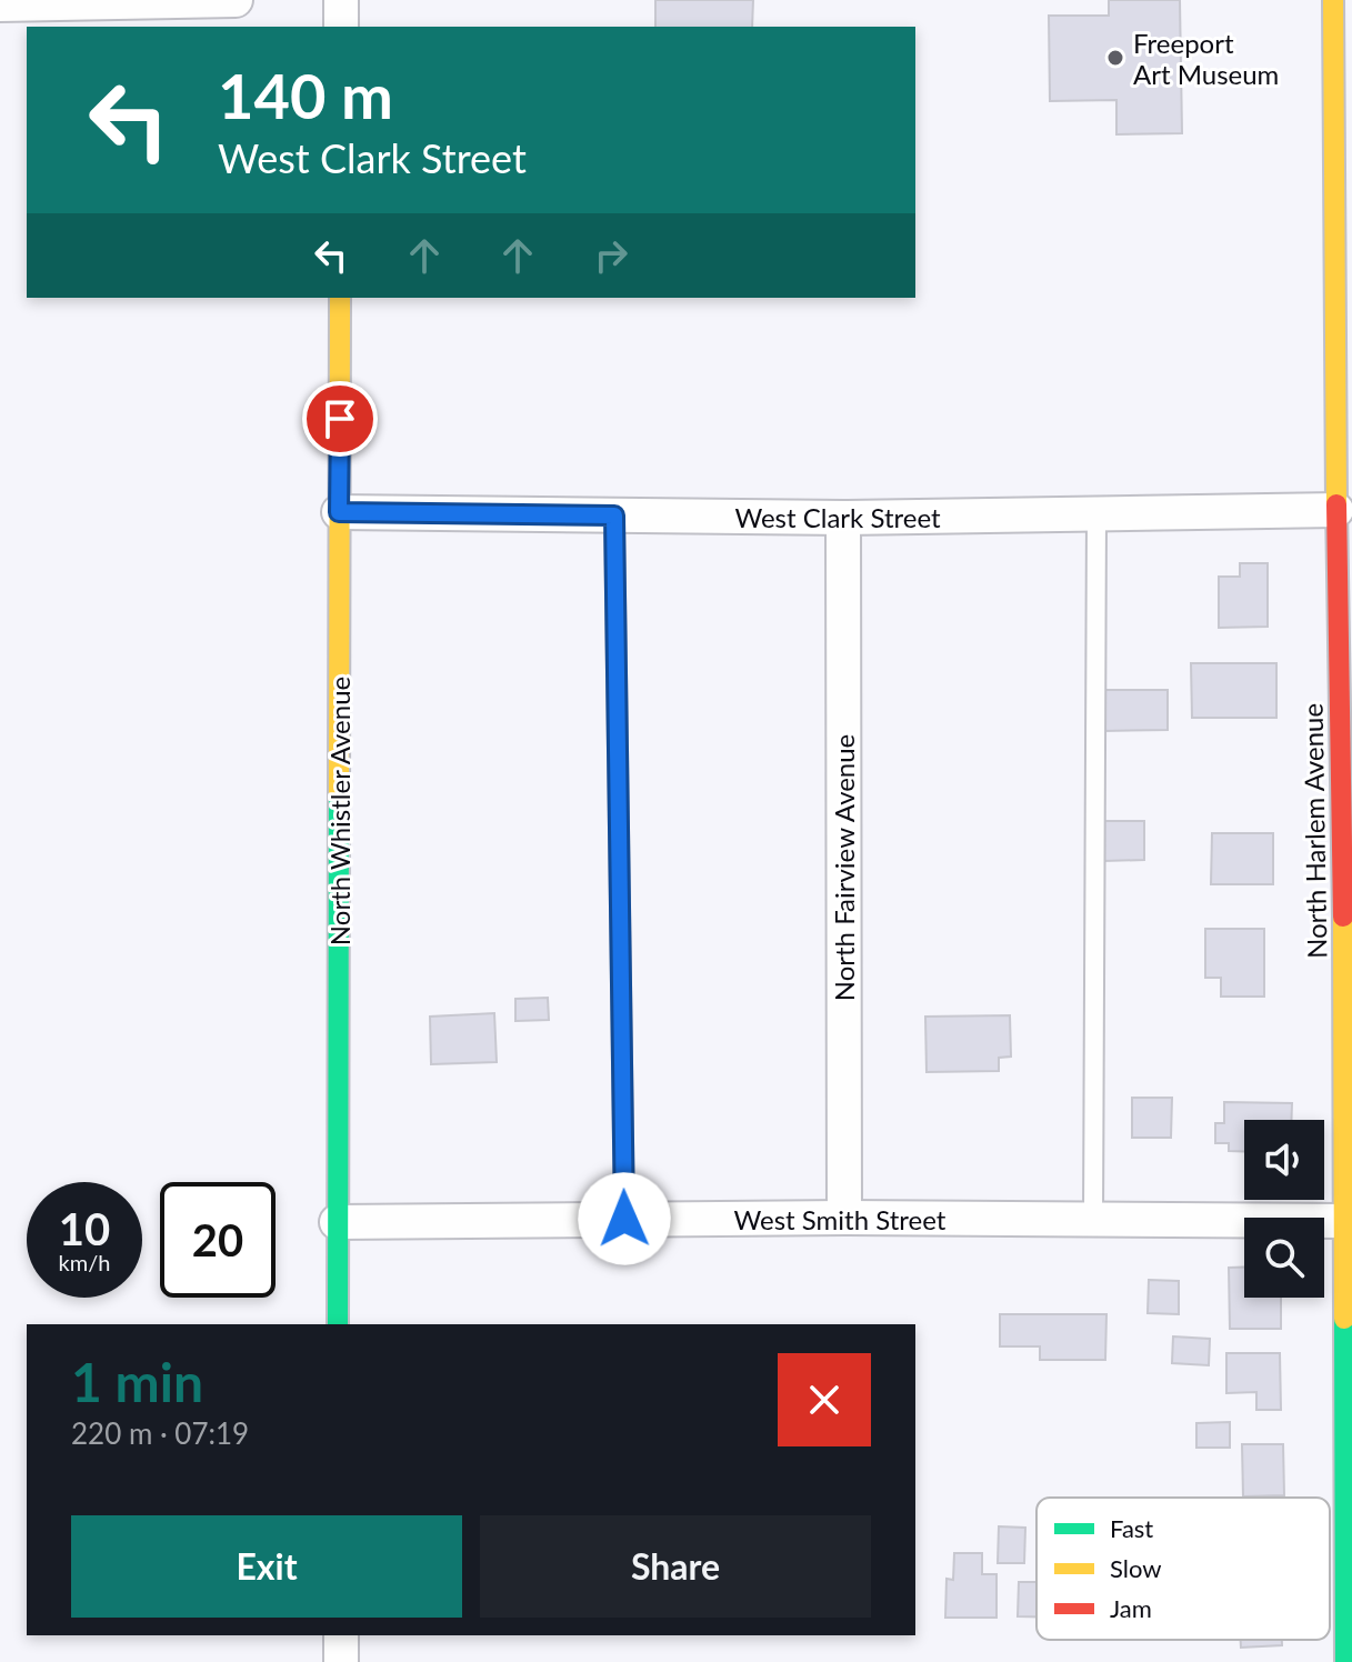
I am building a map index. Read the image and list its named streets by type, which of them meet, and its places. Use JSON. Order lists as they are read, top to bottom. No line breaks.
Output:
{"streets":{"street":["West Clark Street","North Whistler Avenue","North Harlem Avenue","North Fairview Avenue","West Smith Street"]},"crossings":[["West Clark Street","North Whistler Avenue"],["West Clark Street","North Harlem Avenue"],["West Clark Street","North Fairview Avenue"],["North Whistler Avenue","West Smith Street"],["North Harlem Avenue","West Smith Street"],["North Fairview Avenue","West Smith Street"]],"places":["Freeport Art Museum"],"legend":["Fast","Slow","Jam"],"page":{"turn":["140 m","West Clark Street"],"speed":"10 km/h","limit":"20","heading":["1 min","220 m · 07:19"],"buttons":["Exit","Share"]}}
